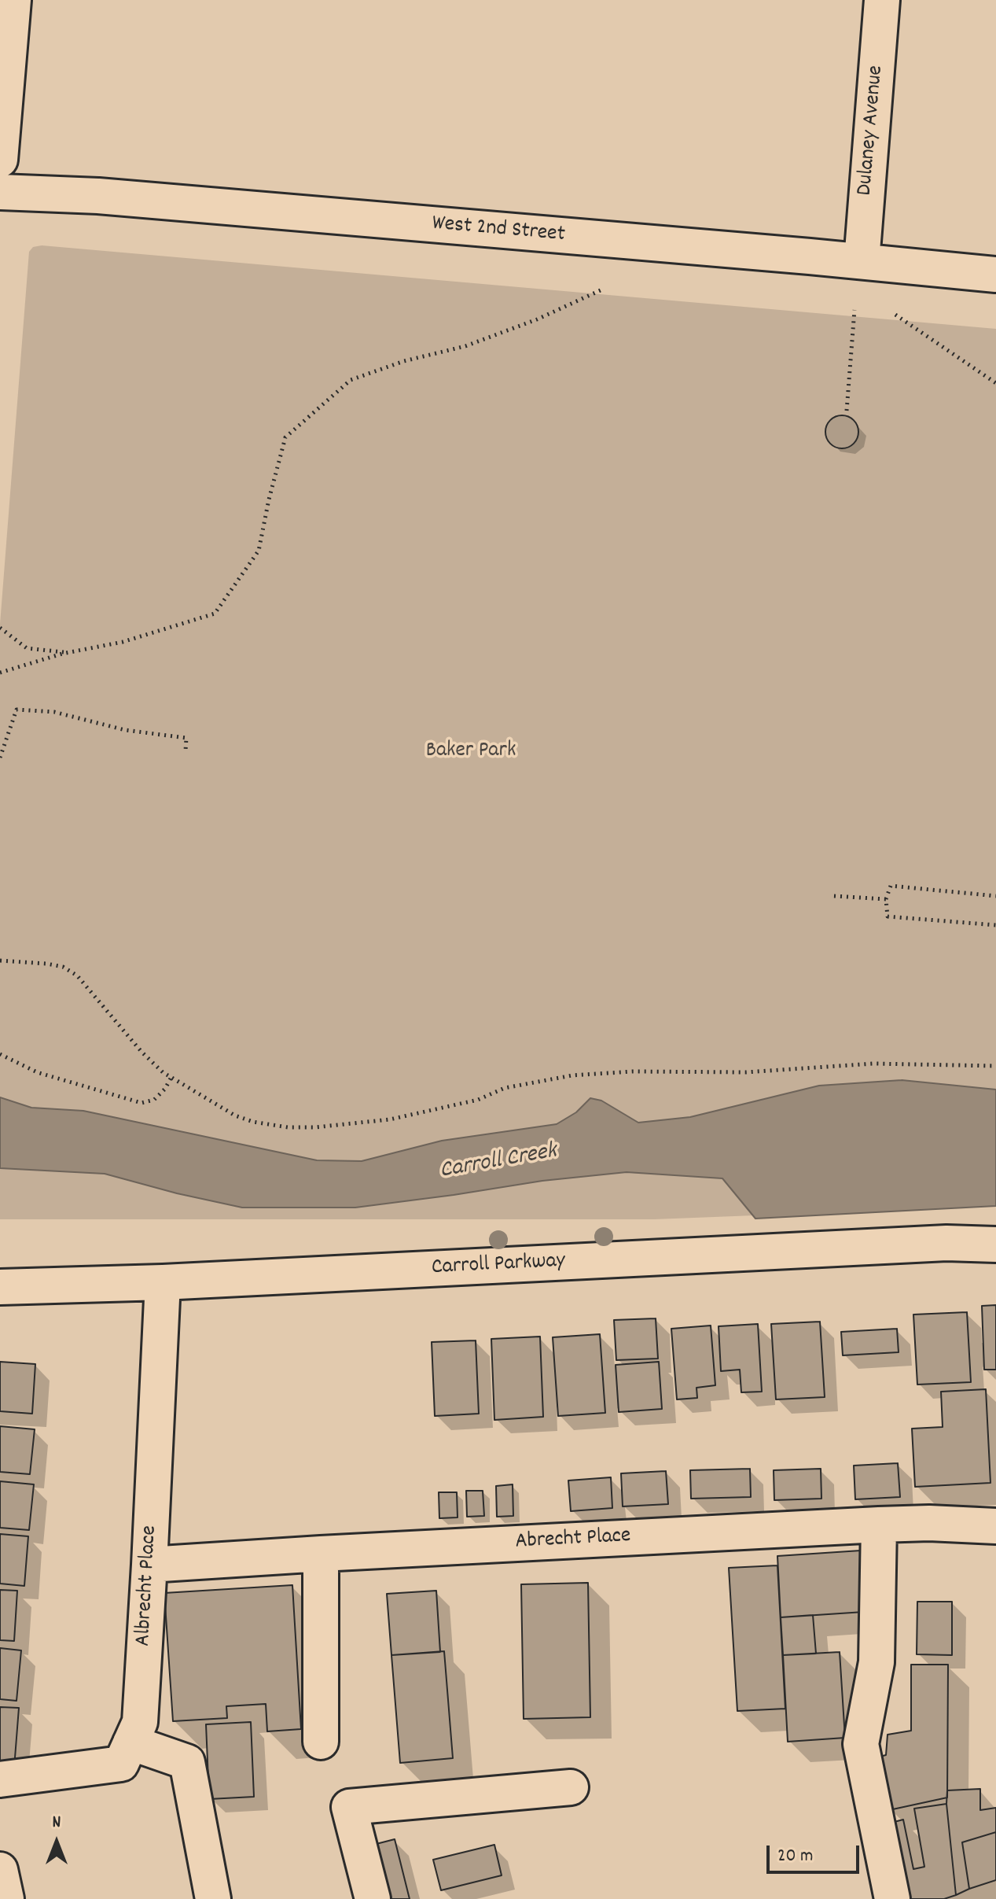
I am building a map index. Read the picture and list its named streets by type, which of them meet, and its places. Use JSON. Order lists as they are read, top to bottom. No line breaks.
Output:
{"streets":{"street":["Dulaney Avenue","West 2nd Street","Carroll Parkway","Abrecht Place","Albrecht Place"]},"crossings":[["Dulaney Avenue","West 2nd Street"],["Carroll Parkway","Albrecht Place"],["Abrecht Place","Albrecht Place"]],"water":["Carroll Creek"],"parks":["Baker Park"],"scale_bar":"20 m","north":"top"}
